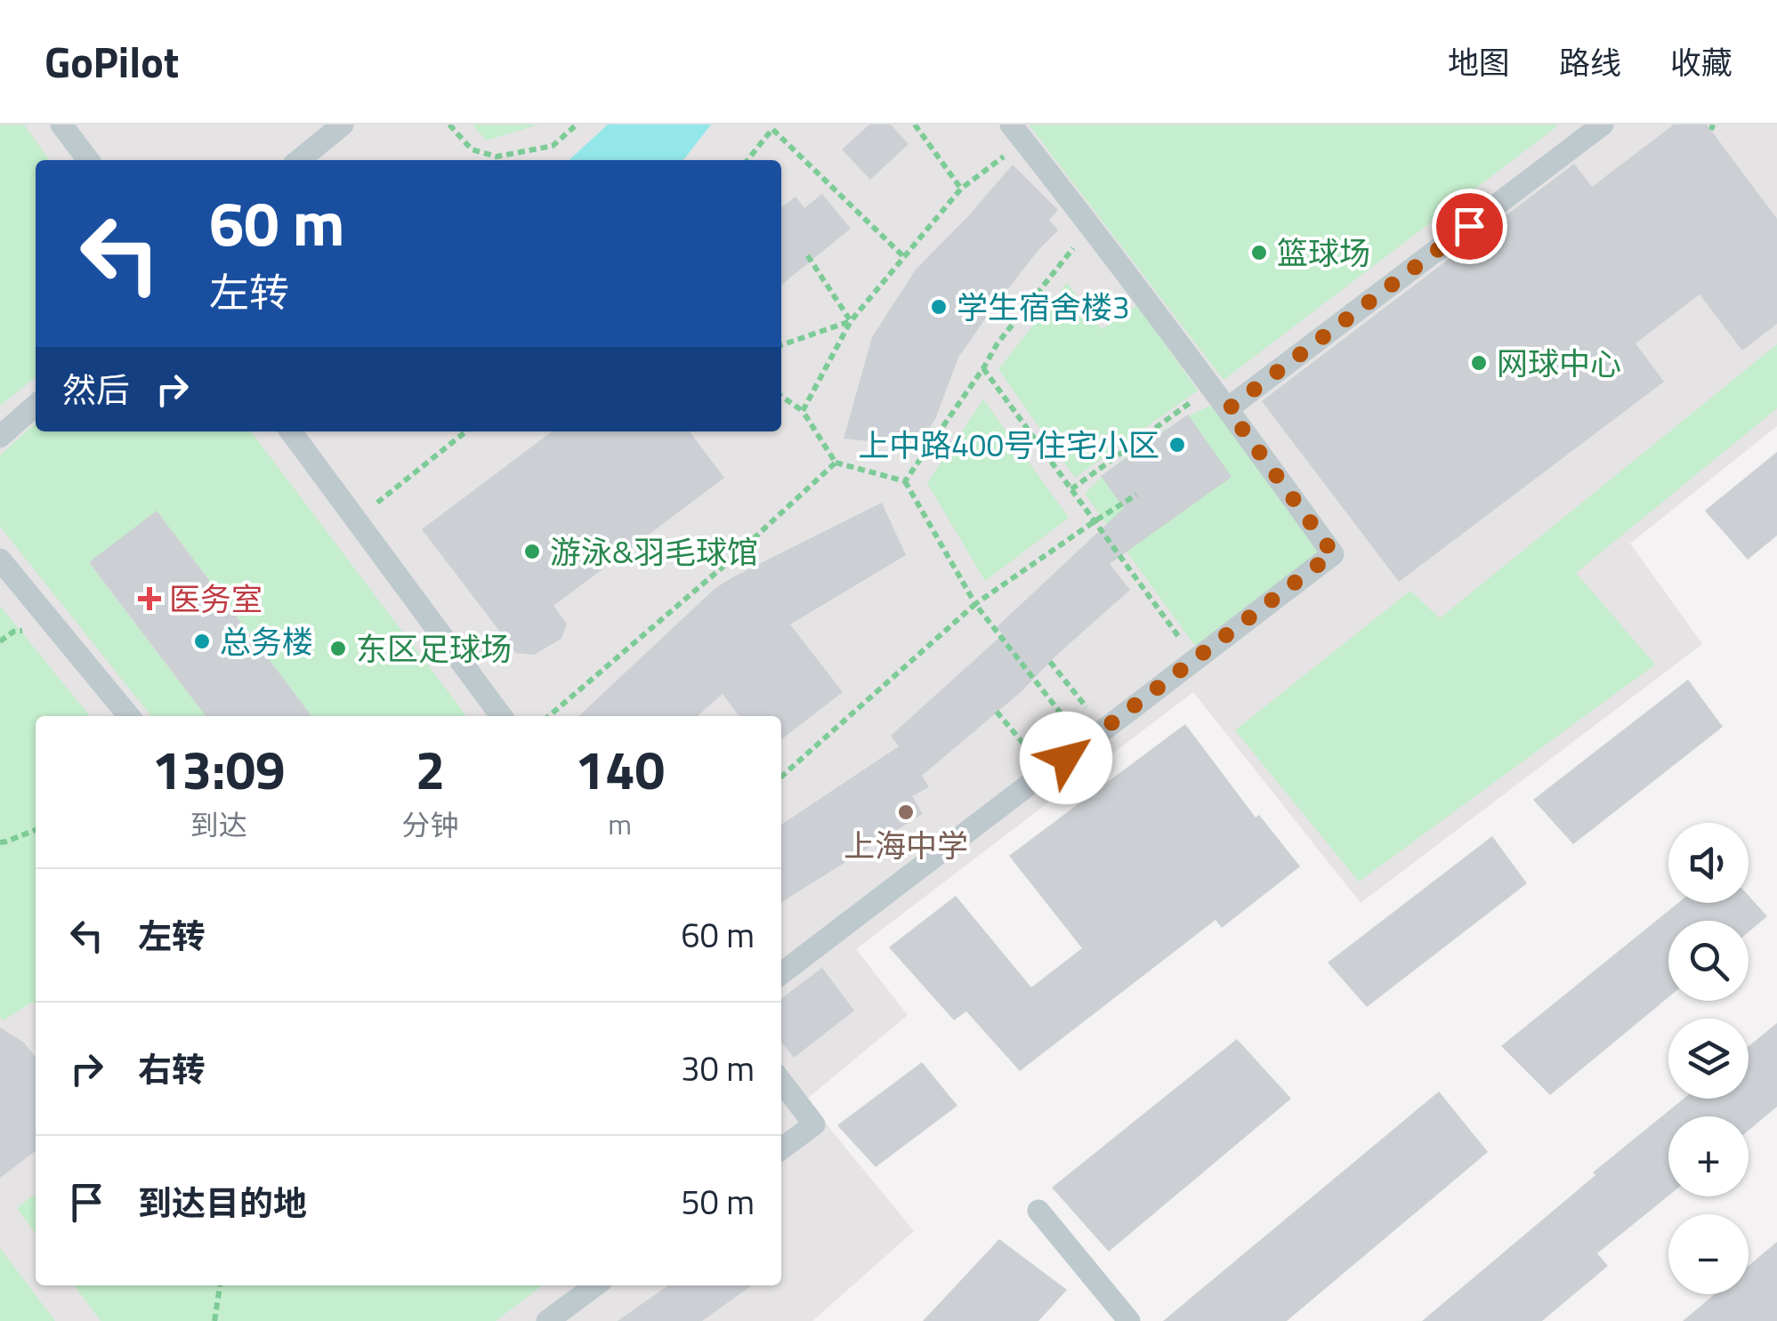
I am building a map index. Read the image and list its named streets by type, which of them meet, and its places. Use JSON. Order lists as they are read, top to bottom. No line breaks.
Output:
{"places":{"other":["篮球场","学生宿舍楼3","网球中心","上中路400号住宅小区","游泳&羽毛球馆","总务楼","东区足球场","上海中学"],"health":["医务室"]},"page":{"header":"GoPilot","nav":["地图","路线","收藏"],"turn":["60 m","左转"],"then":"然后","eta":["13:09","到达","2","分钟","140","m"],"map_buttons":["+","−"],"list":[{"name":"左转","value":"60 m"},{"name":"右转","value":"30 m"},{"name":"到达目的地","value":"50 m"}]}}
